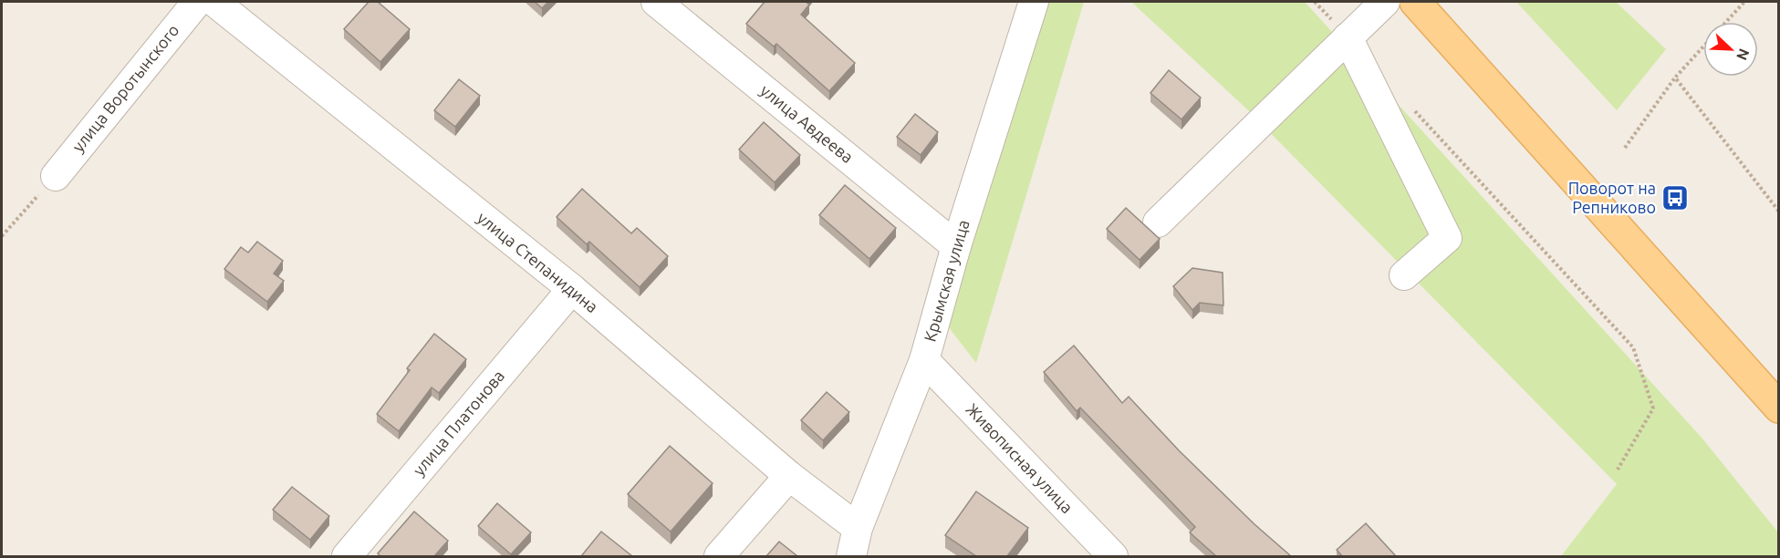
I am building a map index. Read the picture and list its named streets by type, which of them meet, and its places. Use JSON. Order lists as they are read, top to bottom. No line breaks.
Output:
{"streets":{"street":["улица Воротынского","улица Авдеева","улица Степанидина","Крымская улица","улица Платонова","Живописная улица"]},"crossings":[["улица Авдеева","Крымская улица"],["улица Степанидина","Крымская улица"],["улица Степанидина","улица Платонова"],["Крымская улица","Живописная улица"]],"places":{"bus stop":["Поворот на Репниково"]},"north":"bottom right"}
